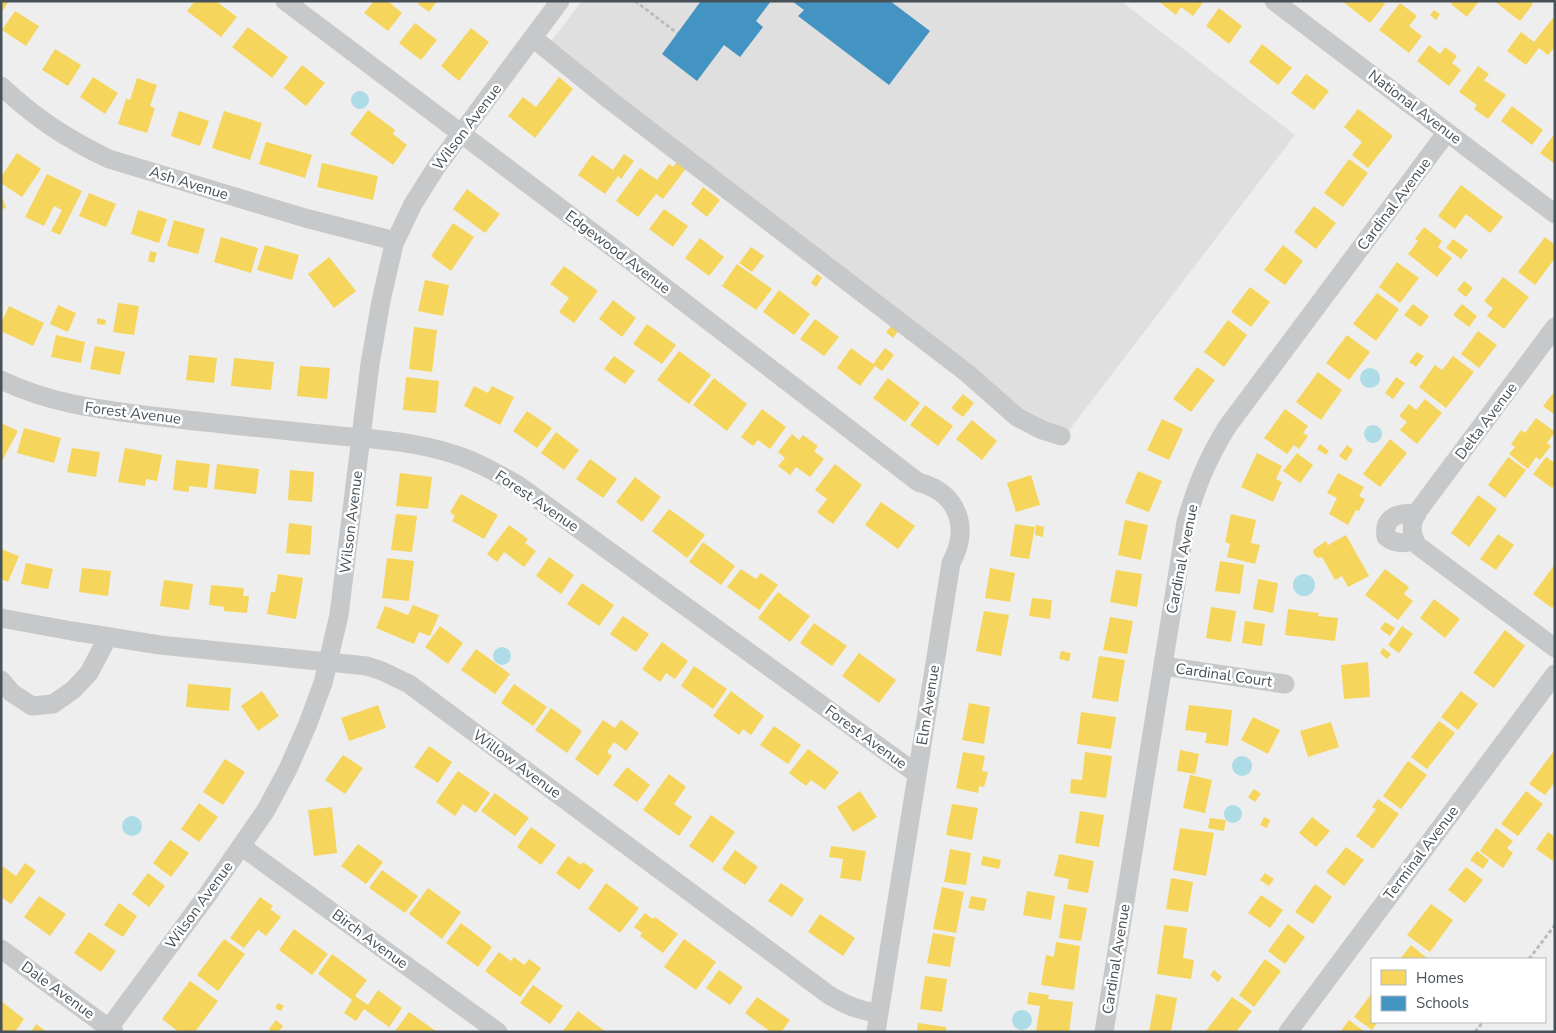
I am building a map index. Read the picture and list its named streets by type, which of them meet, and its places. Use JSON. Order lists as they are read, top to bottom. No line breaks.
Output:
{"streets":{"street":["National Avenue","Wilson Avenue","Ash Avenue","Cardinal Avenue","Edgewood Avenue","Forest Avenue","Delta Avenue","Cardinal Court","Elm Avenue","Willow Avenue","Terminal Avenue","Birch Avenue","Dale Avenue"]},"crossings":[["National Avenue","Cardinal Avenue"],["Wilson Avenue","Ash Avenue"],["Wilson Avenue","Edgewood Avenue"],["Wilson Avenue","Forest Avenue"],["Wilson Avenue","Willow Avenue"],["Wilson Avenue","Birch Avenue"],["Wilson Avenue","Dale Avenue"],["Cardinal Avenue","Cardinal Court"],["Edgewood Avenue","Elm Avenue"],["Forest Avenue","Elm Avenue"],["Elm Avenue","Willow Avenue"]],"legend":["Homes","Schools"]}
